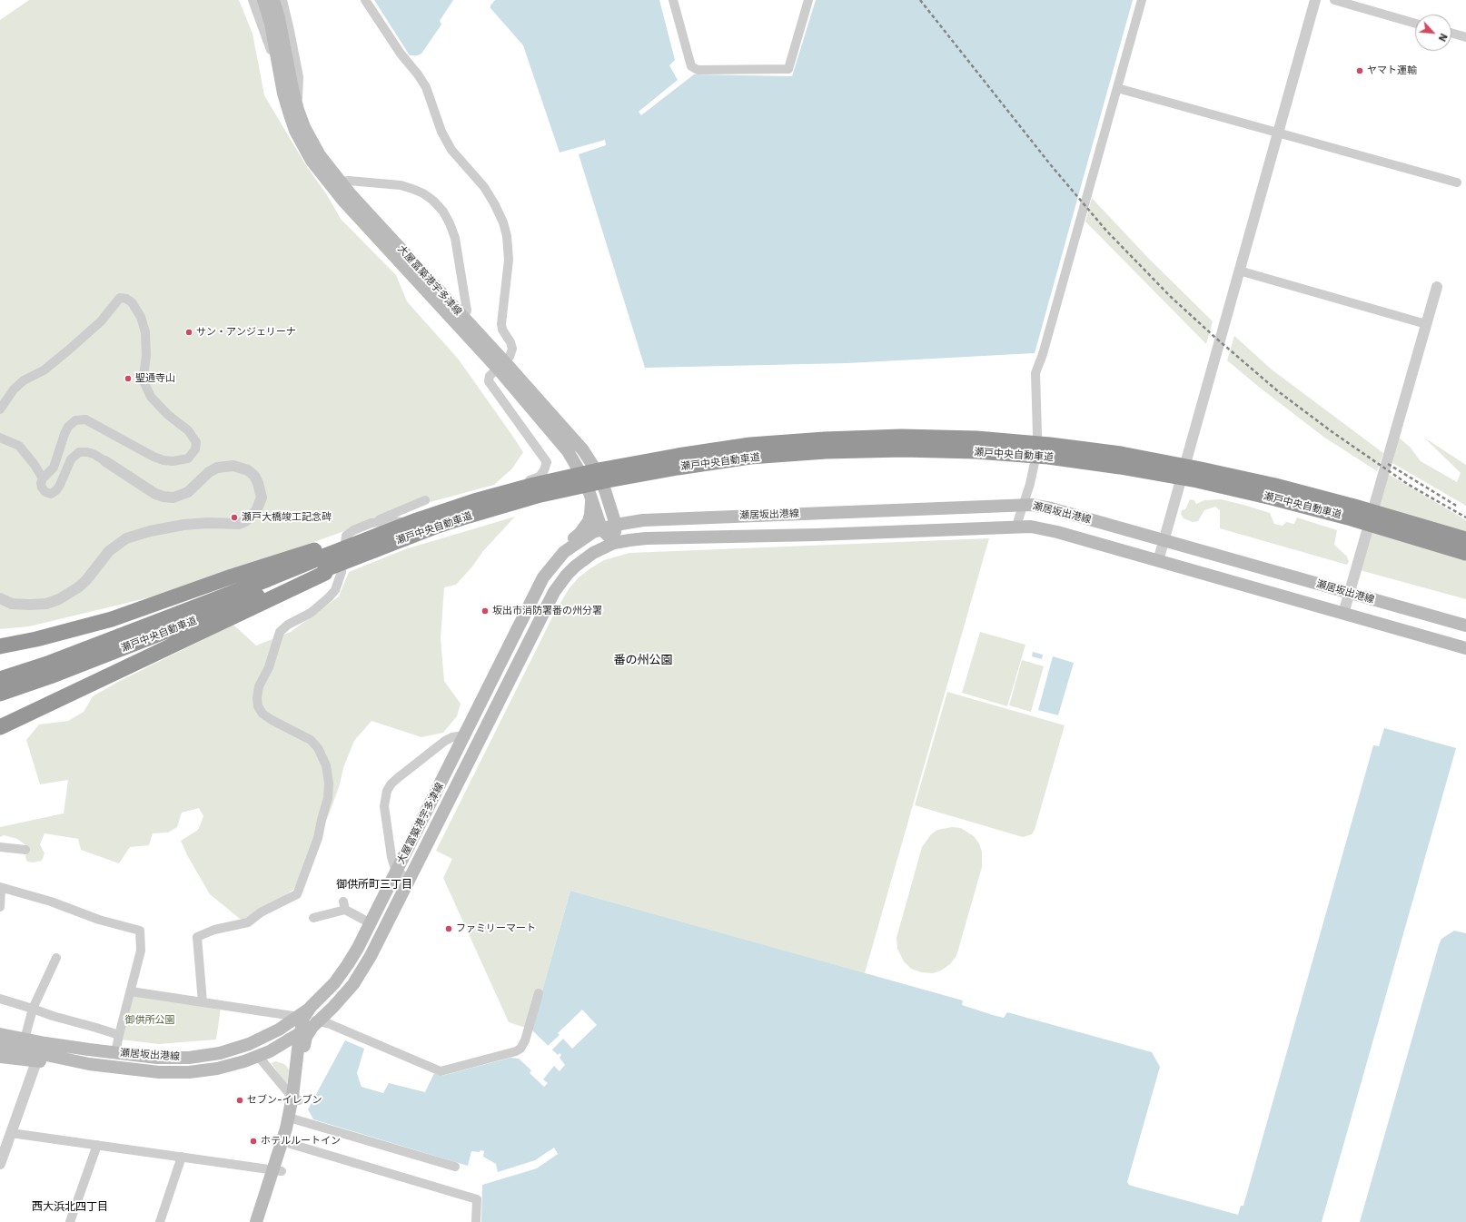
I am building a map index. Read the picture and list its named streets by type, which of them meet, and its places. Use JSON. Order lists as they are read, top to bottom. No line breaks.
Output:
{"streets":{"highway":["瀬戸中央自動車道"],"main road":["大屋冨築港宇多津線","瀬居坂出港線"]},"crossings":[["大屋冨築港宇多津線","瀬居坂出港線"]],"districts":["番の州公園","御供所町三丁目","西大浜北四丁目"],"parks":["御供所公園"],"places":["ヤマト運輸","サン・アンジェリーナ","聖通寺山","瀬戸大橋竣工記念碑","坂出市消防署番の州分署","ファミリーマート","セブン-イレブン","ホテルルートイン"],"north":"bottom right"}
